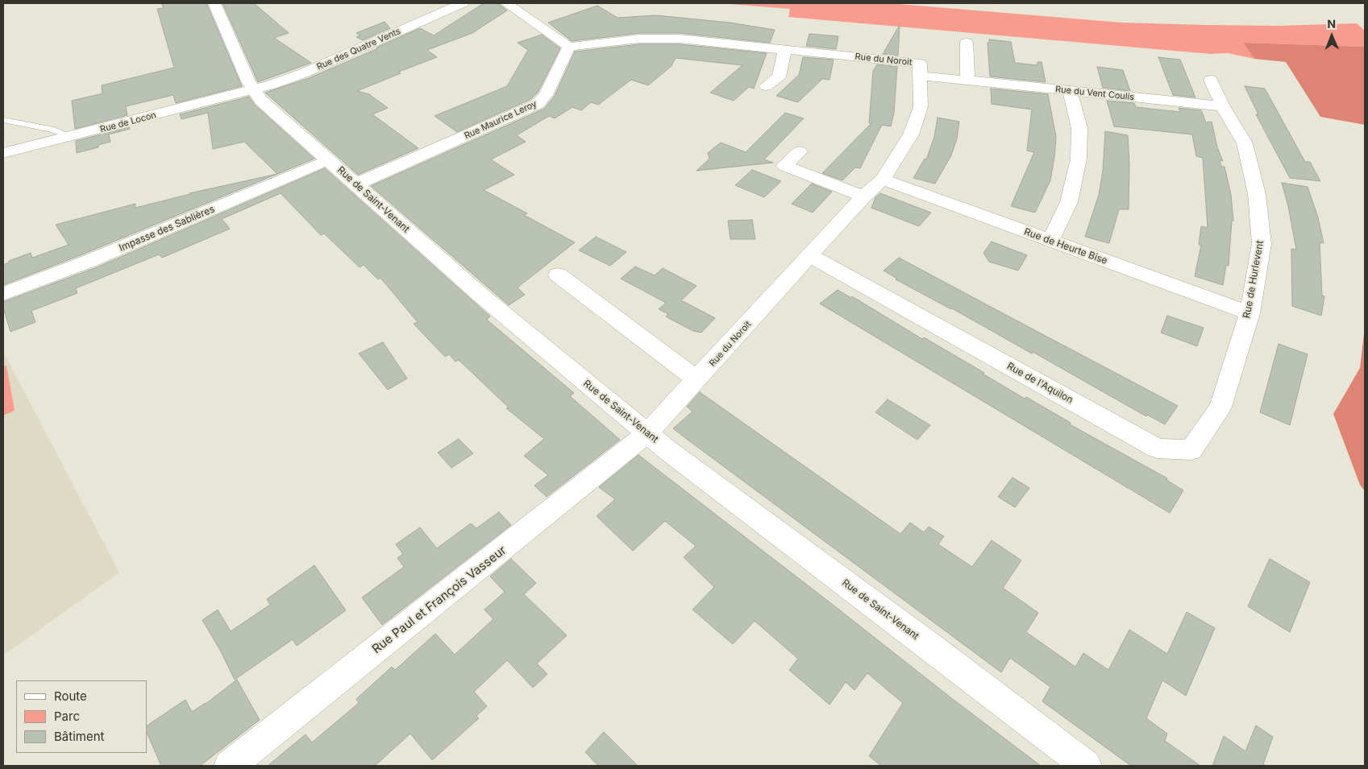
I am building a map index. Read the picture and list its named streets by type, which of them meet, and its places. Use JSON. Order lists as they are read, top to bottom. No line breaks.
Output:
{"streets":{"street":["Rue des Quatre Vents","Rue du Noroit","Rue du Vent Coulis","Rue Maurice Leroy","Rue de Locon","Rue de Saint-Venant","Impasse des Sablières","Rue de Heurte Bise","Rue de Hurlevent","Rue de l'Aquilon","Rue Paul et François Vasseur"]},"crossings":[["Rue des Quatre Vents","Rue de Locon"],["Rue des Quatre Vents","Rue de Saint-Venant"],["Rue du Noroit","Rue du Vent Coulis"],["Rue du Noroit","Rue Maurice Leroy"],["Rue du Noroit","Rue de Saint-Venant"],["Rue du Noroit","Rue de Heurte Bise"],["Rue du Noroit","Rue de l'Aquilon"],["Rue du Noroit","Rue Paul et François Vasseur"],["Rue du Vent Coulis","Rue de Hurlevent"],["Rue Maurice Leroy","Rue de Saint-Venant"],["Rue de Locon","Rue de Saint-Venant"],["Rue de Saint-Venant","Impasse des Sablières"],["Rue de Saint-Venant","Rue Paul et François Vasseur"],["Rue de Heurte Bise","Rue de Hurlevent"],["Rue de Hurlevent","Rue de l'Aquilon"]],"legend":["Route","Parc","Bâtiment"],"north":"top"}
